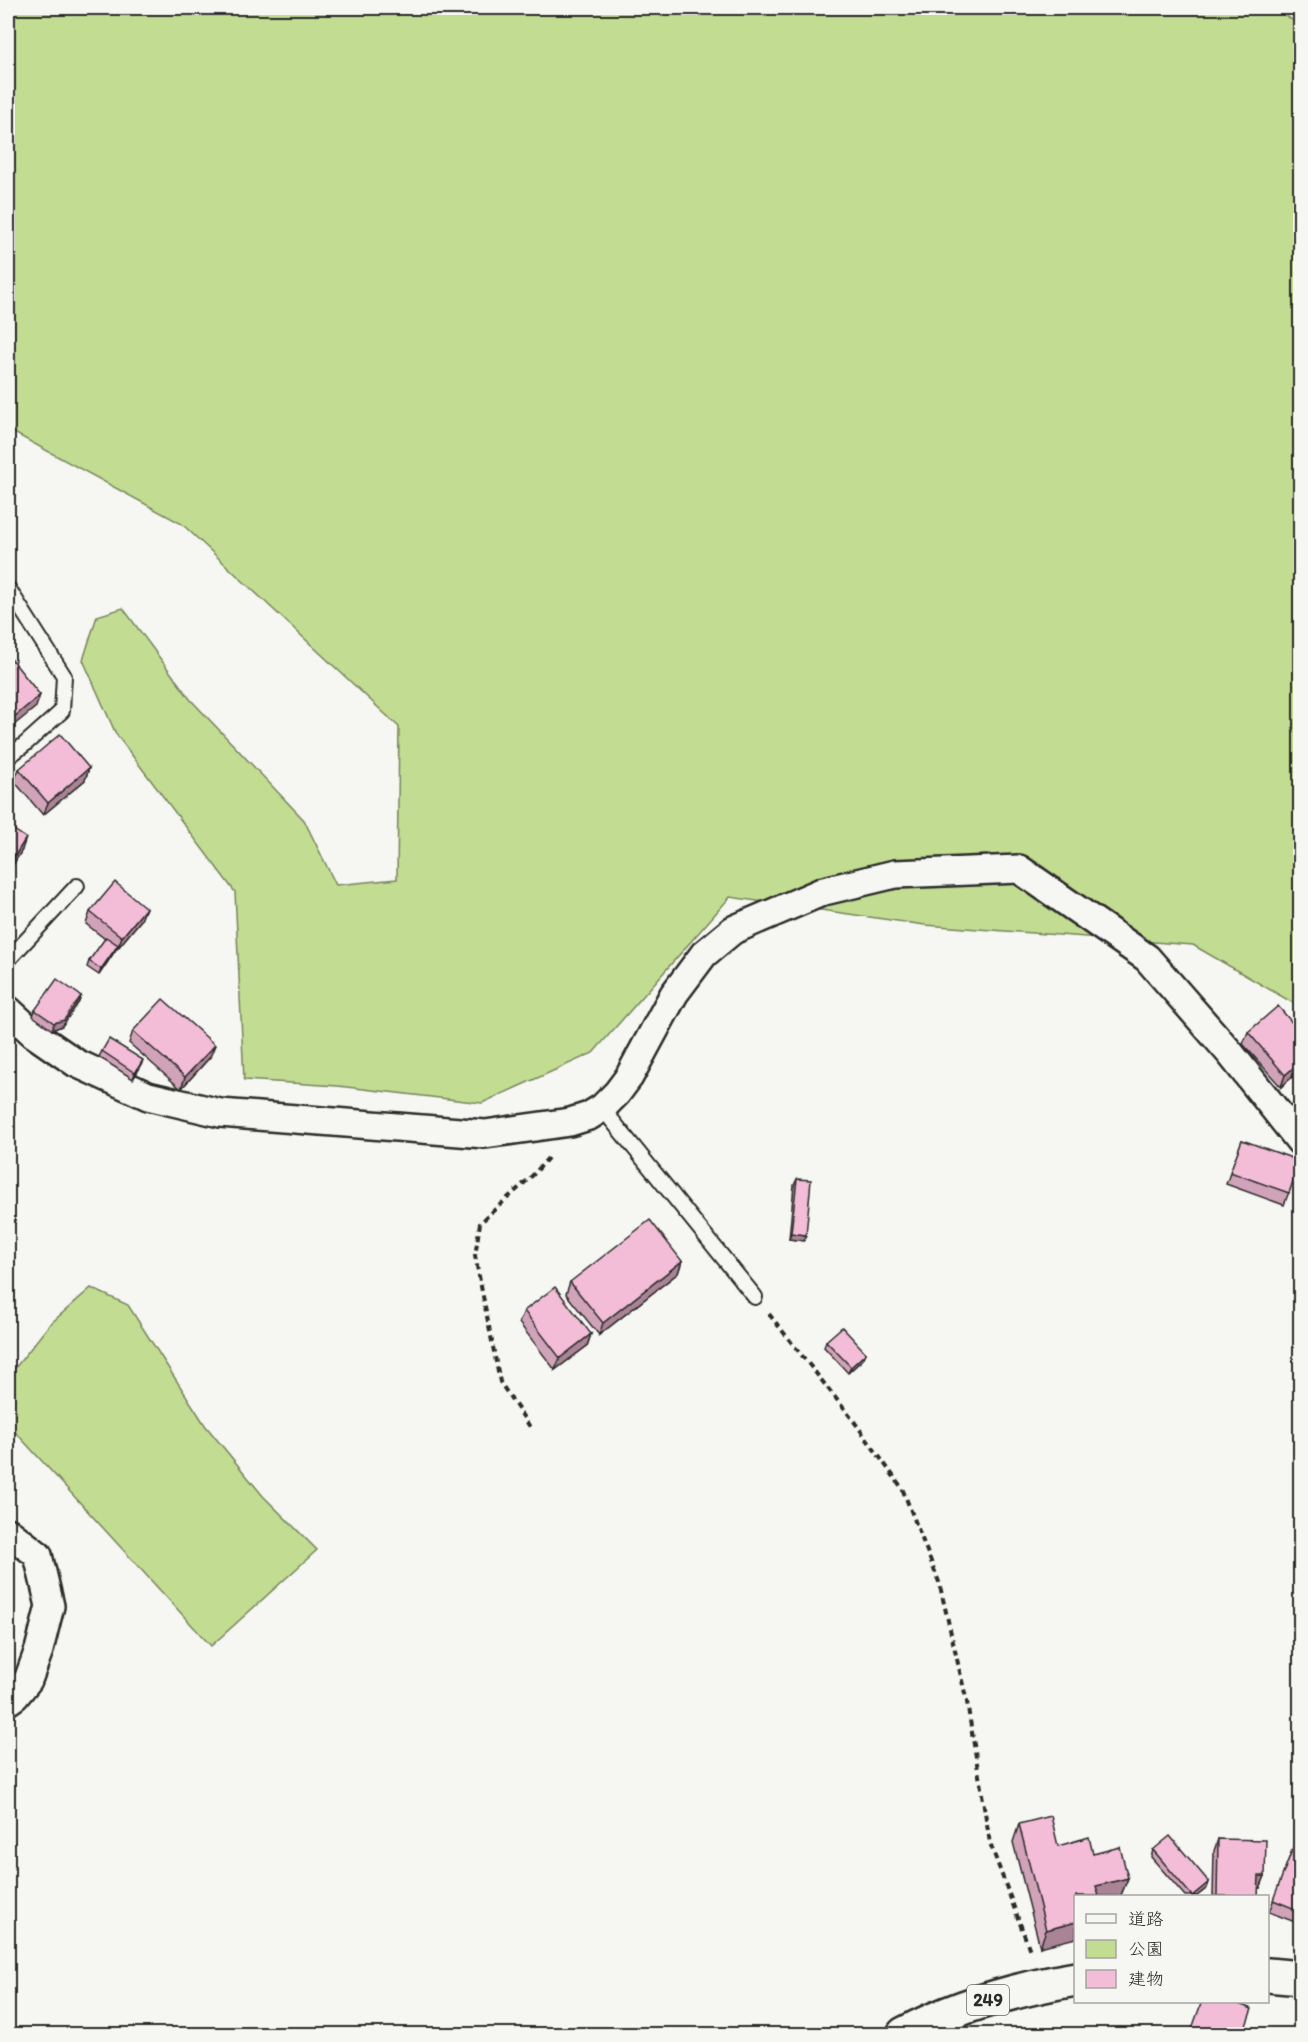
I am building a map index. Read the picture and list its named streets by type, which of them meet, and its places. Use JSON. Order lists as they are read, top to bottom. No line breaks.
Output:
{"streets":{"highway":["249"]},"legend":["道路","公園","建物"]}
